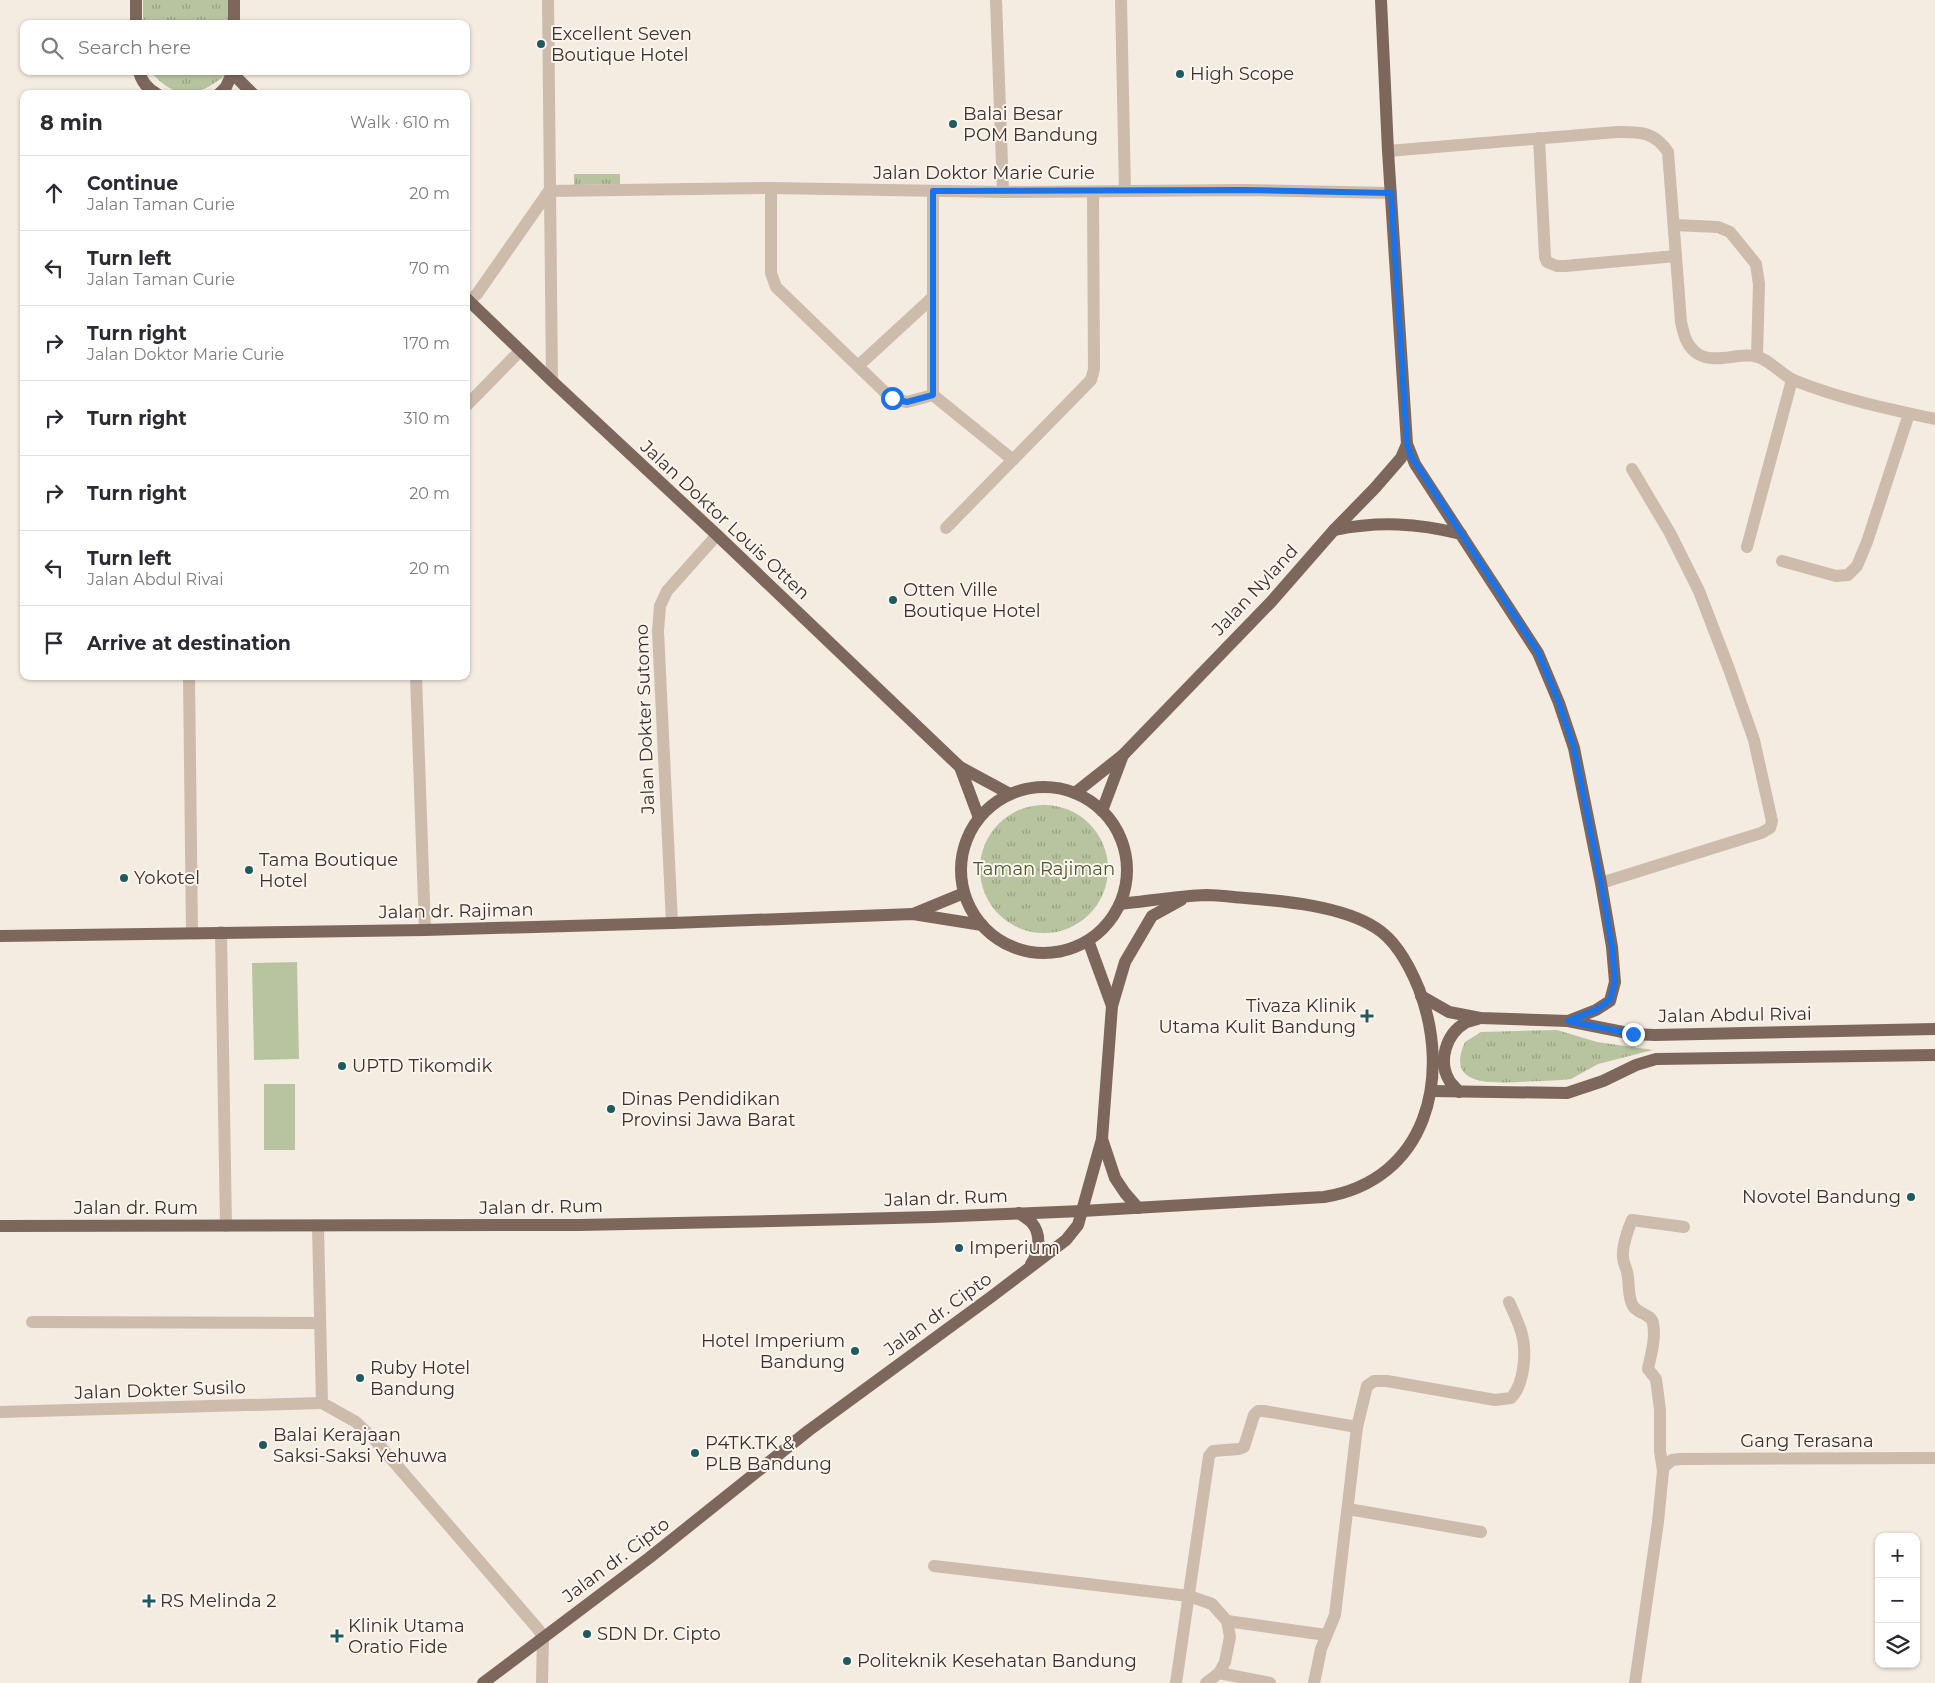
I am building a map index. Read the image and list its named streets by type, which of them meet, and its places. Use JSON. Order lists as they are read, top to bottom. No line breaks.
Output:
{"streets":{"main road":["Jalan Doktor Louis Otten","Jalan Nyland","Jalan dr. Rajiman","Jalan Abdul Rivai","Jalan dr. Rum","Jalan dr. Cipto"],"street":["Jalan Doktor Marie Curie","Jalan Dokter Sutomo","Jalan Dokter Susilo","Gang Terasana"]},"crossings":[["Jalan Doktor Louis Otten","Jalan Nyland"],["Jalan Doktor Louis Otten","Jalan Dokter Sutomo"],["Jalan Doktor Louis Otten","Jalan dr. Rajiman"],["Jalan Nyland","Jalan dr. Rajiman"],["Jalan Dokter Sutomo","Jalan dr. Rajiman"],["Jalan dr. Rum","Jalan dr. Cipto"]],"parks":["Taman Rajiman"],"places":{"other":["Excellent Seven Boutique Hotel","High Scope","Balai Besar POM Bandung","Otten Ville Boutique Hotel","Tama Boutique Hotel","Yokotel","UPTD Tikomdik","Dinas Pendidikan Provinsi Jawa Barat","Novotel Bandung","Imperium","Hotel Imperium Bandung","Ruby Hotel Bandung","Balai Kerajaan Saksi-Saksi Yehuwa","P4TK.TK & PLB Bandung","SDN Dr. Cipto","Politeknik Kesehatan Bandung"],"health":["Tivaza Klinik Utama Kulit Bandung","RS Melinda 2","Klinik Utama Oratio Fide"]},"page":{"search":"Search here","heading":["8 min","Walk · 610 m"],"list":[["Continue","Jalan Taman Curie","20 m"],["Turn left","Jalan Taman Curie","70 m"],["Turn right","Jalan Doktor Marie Curie","170 m"],["Turn right","310 m"],["Turn right","20 m"],["Turn left","Jalan Abdul Rivai","20 m"],"Arrive at destination"],"map_buttons":["+","−"]}}
